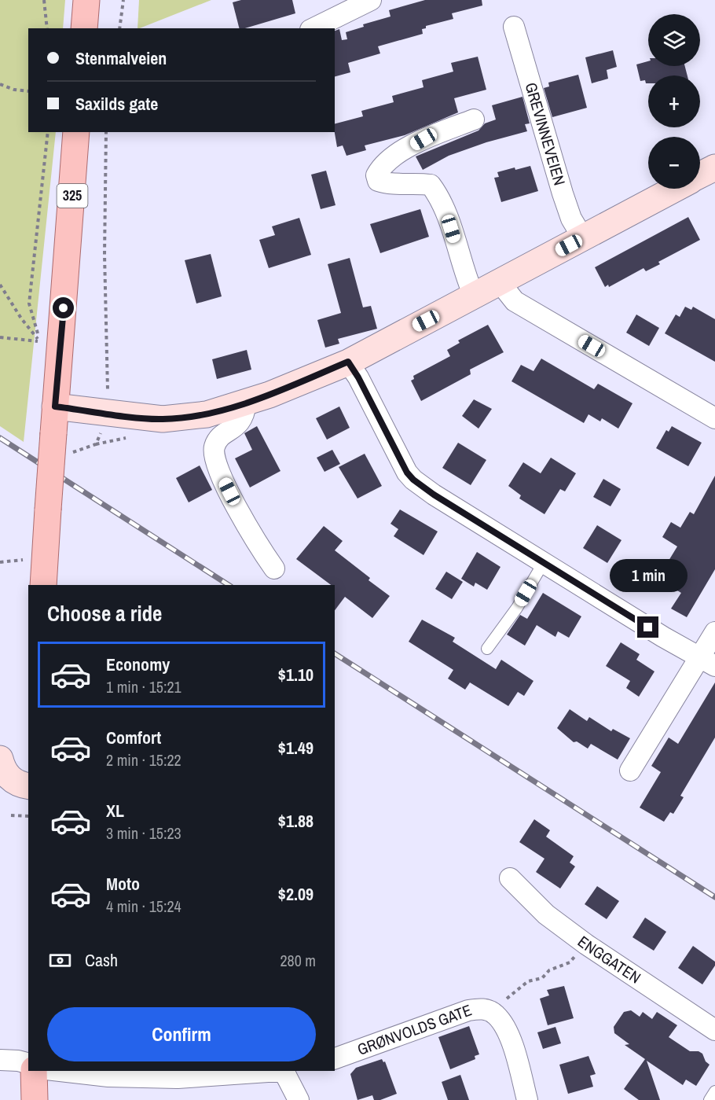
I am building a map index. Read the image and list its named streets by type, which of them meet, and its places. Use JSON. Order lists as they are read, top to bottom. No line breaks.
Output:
{"streets":{"main road":["325"],"street":["GREVINNEVEIEN","ENGGATEN","GRØNVOLDS GATE"]},"page":{"map_buttons":["+","−"],"banner":["Stenmalveien","Saxilds gate"],"bubble":"1 min","heading":"Choose a ride","list":[{"name":"Economy","note":"1 min · 15:21","value":"$1.10"},{"name":"Comfort","note":"2 min · 15:22","value":"$1.49"},{"name":"XL","note":"3 min · 15:23","value":"$1.88"},{"name":"Moto","note":"4 min · 15:24","value":"$2.09"}],"pay":["Cash","280 m"],"buttons":"Confirm"}}
